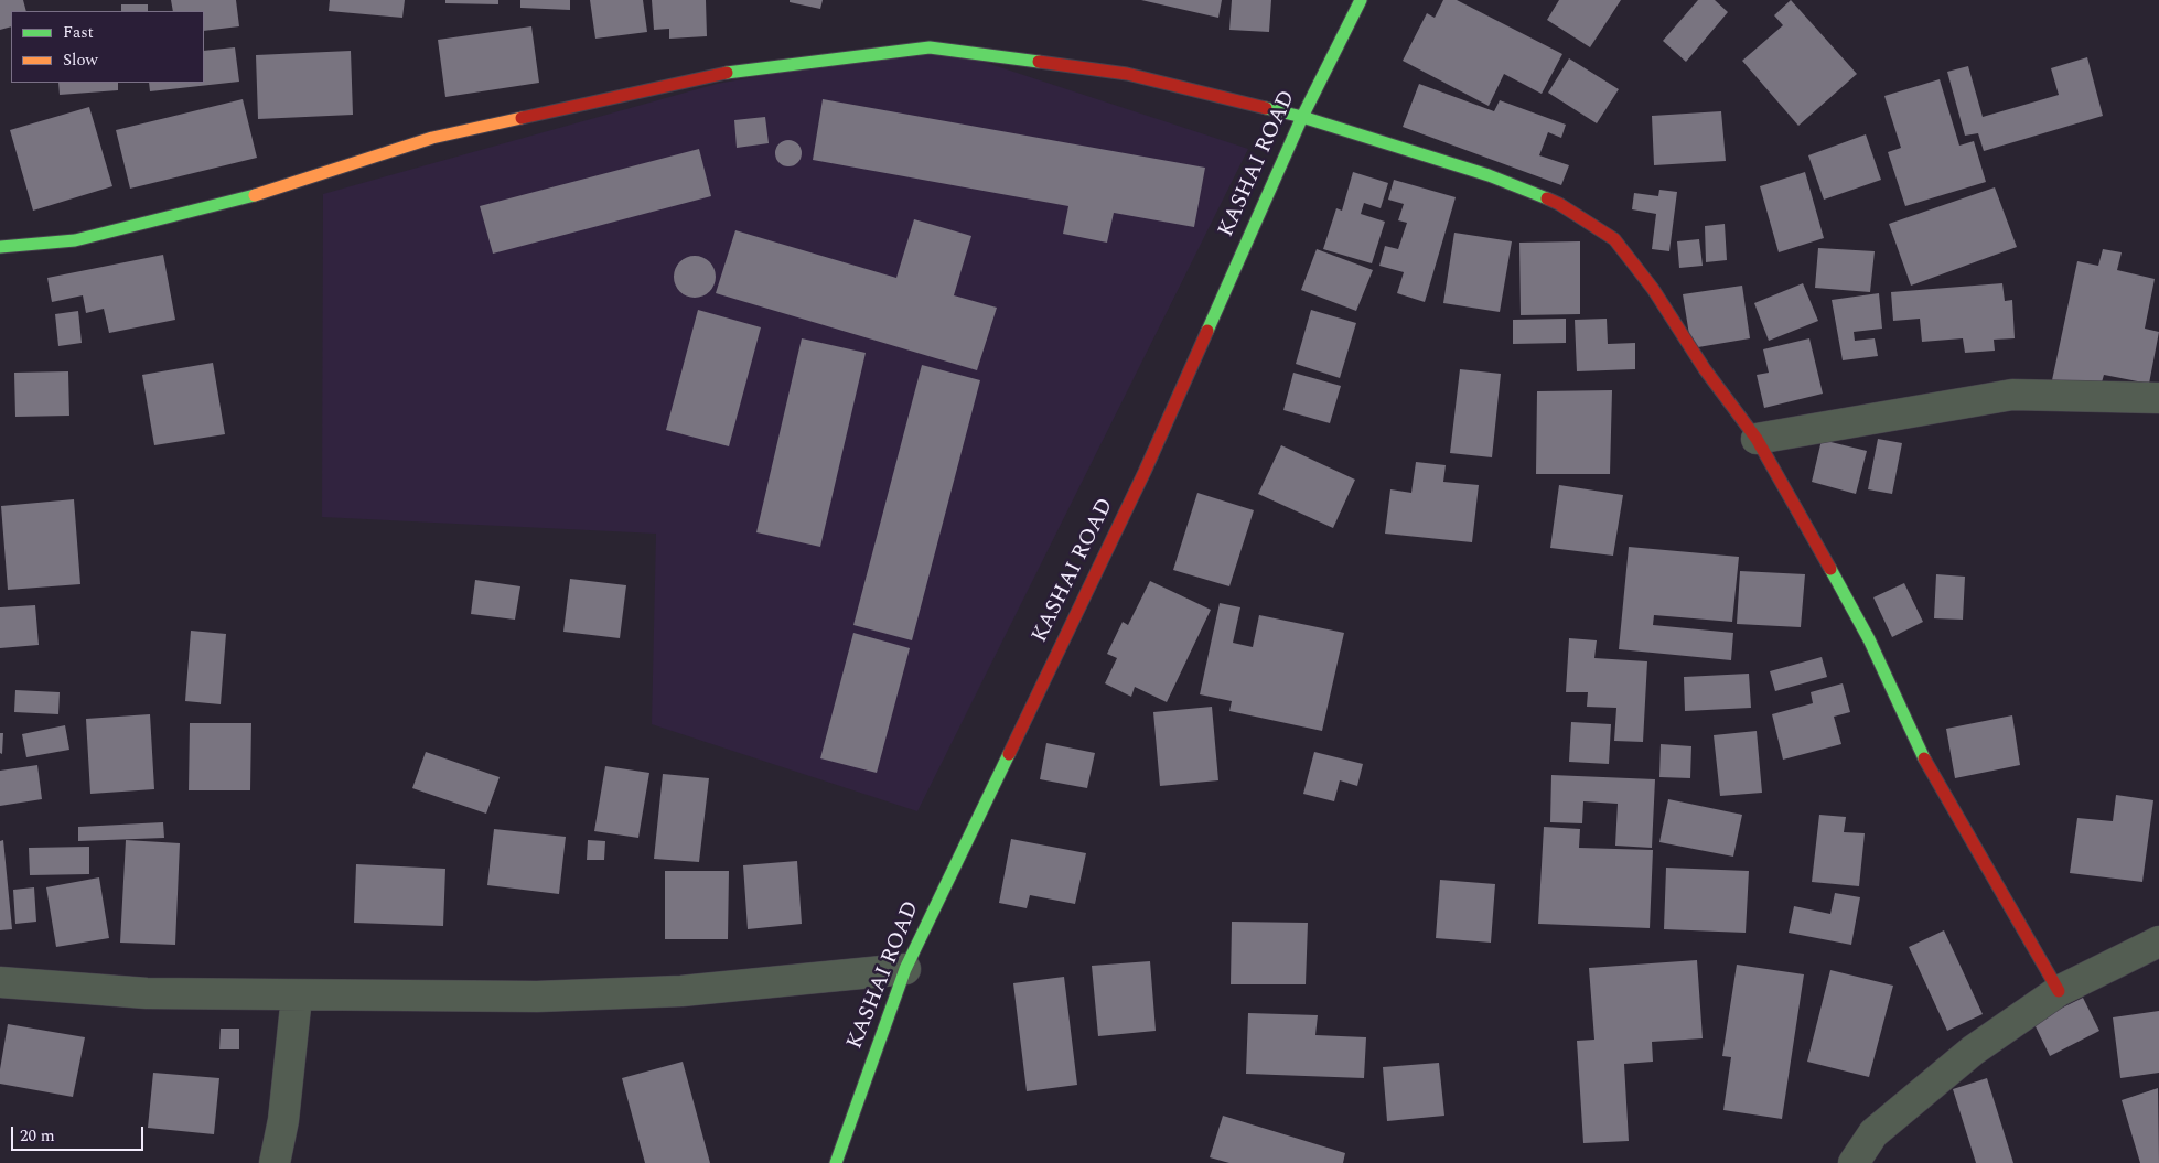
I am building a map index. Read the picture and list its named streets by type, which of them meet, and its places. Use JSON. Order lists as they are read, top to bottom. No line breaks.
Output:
{"streets":{"street":["KASHAI ROAD"]},"legend":["Fast","Slow"],"scale_bar":"20 m"}
